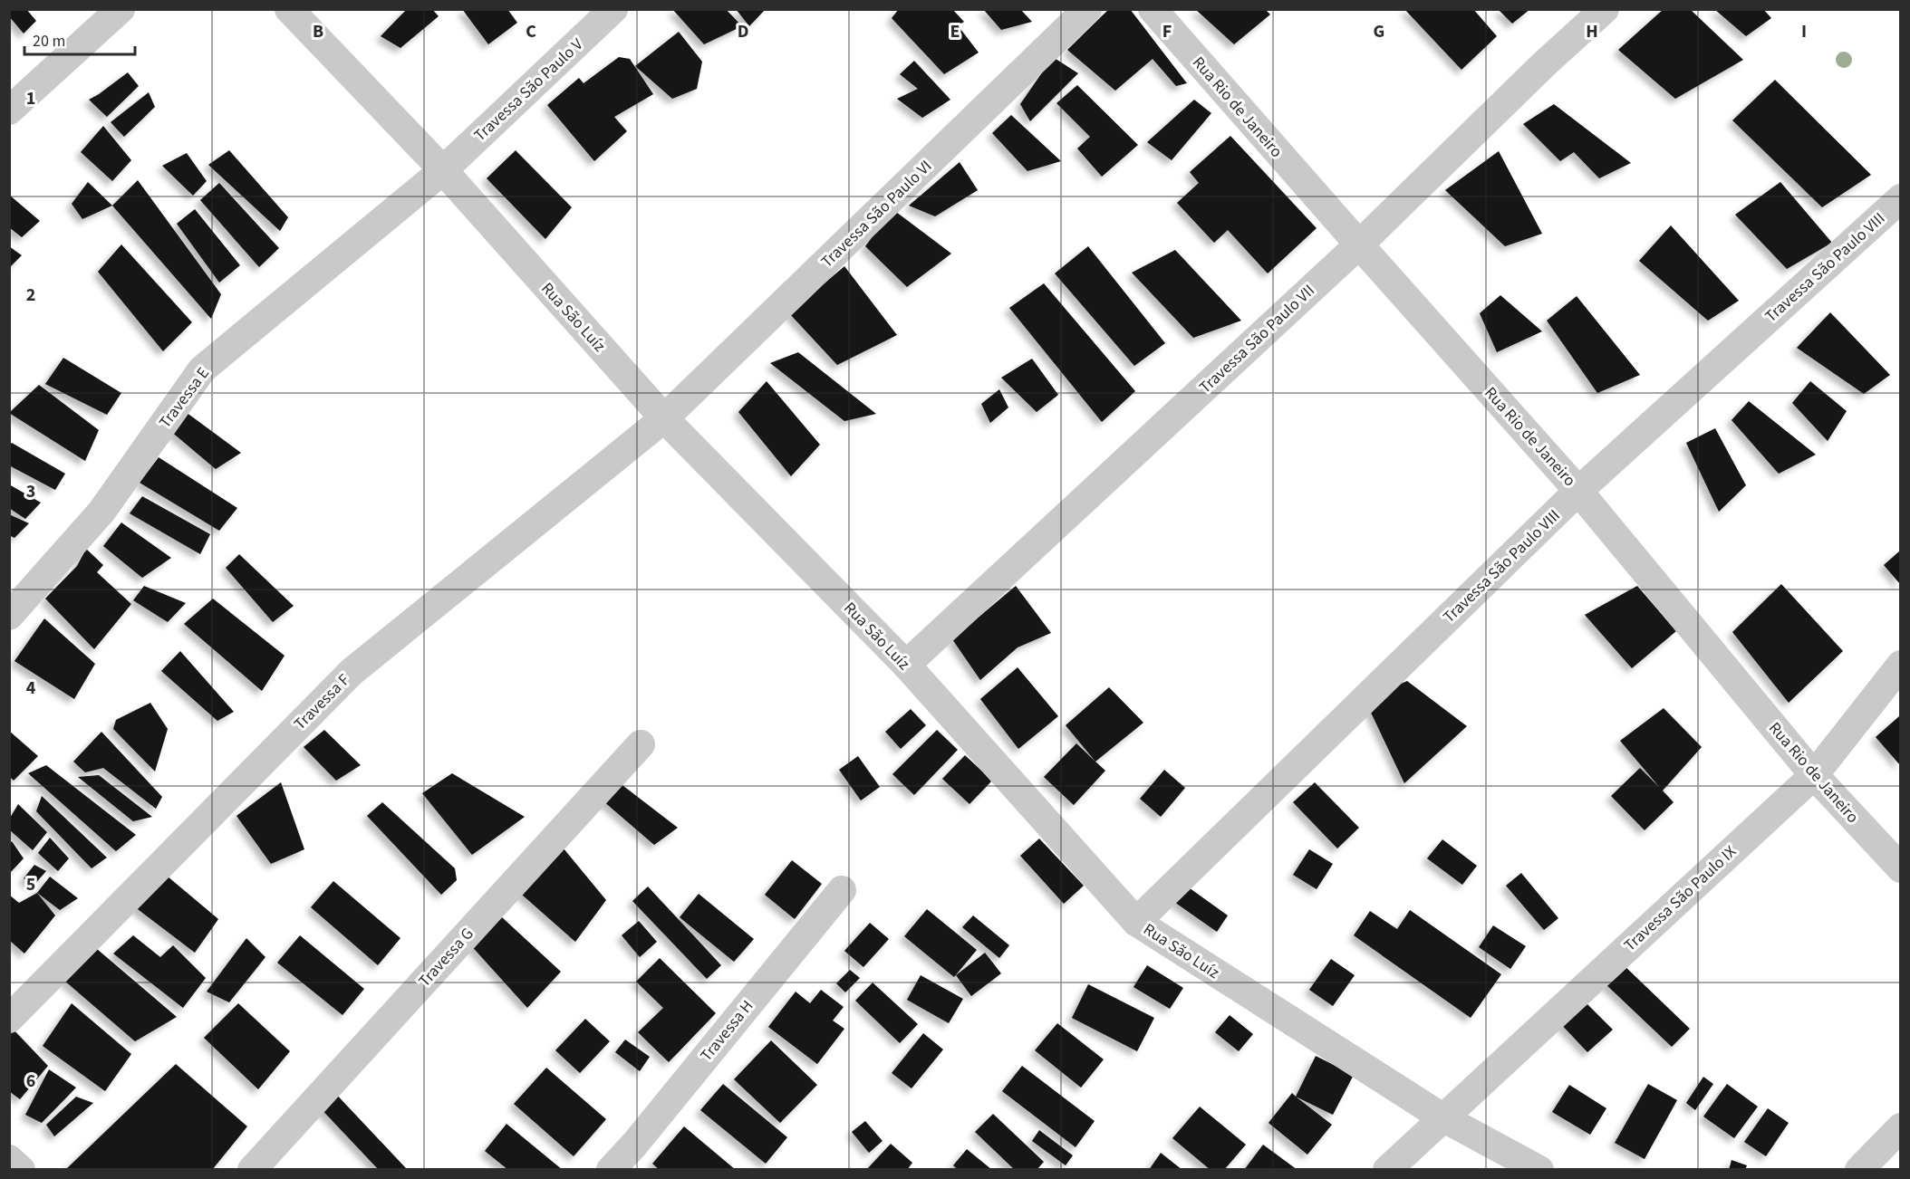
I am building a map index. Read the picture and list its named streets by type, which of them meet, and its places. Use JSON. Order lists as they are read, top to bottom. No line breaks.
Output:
{"streets":{"street":["Travessa São Paulo V","Rua Rio de Janeiro","Travessa São Paulo VI","Travessa São Paulo VIII","Rua São Luíz","Travessa São Paulo VII","Travessa E","Travessa F","Travessa São Paulo IX","Travessa G","Travessa H"]},"crossings":[["Travessa São Paulo V","Rua São Luíz"],["Travessa São Paulo V","Travessa E"],["Rua Rio de Janeiro","Travessa São Paulo VIII"],["Rua Rio de Janeiro","Travessa São Paulo VII"],["Rua Rio de Janeiro","Travessa São Paulo IX"],["Travessa São Paulo VI","Rua São Luíz"],["Travessa São Paulo VI","Travessa F"],["Travessa São Paulo VIII","Rua São Luíz"],["Rua São Luíz","Travessa São Paulo VII"],["Rua São Luíz","Travessa E"],["Rua São Luíz","Travessa F"],["Rua São Luíz","Travessa São Paulo IX"]],"scale_bar":"20 m","grid":{"columns":["B","C","D","E","F","G","H","I"],"rows":["1","2","3","4","5","6"]}}
